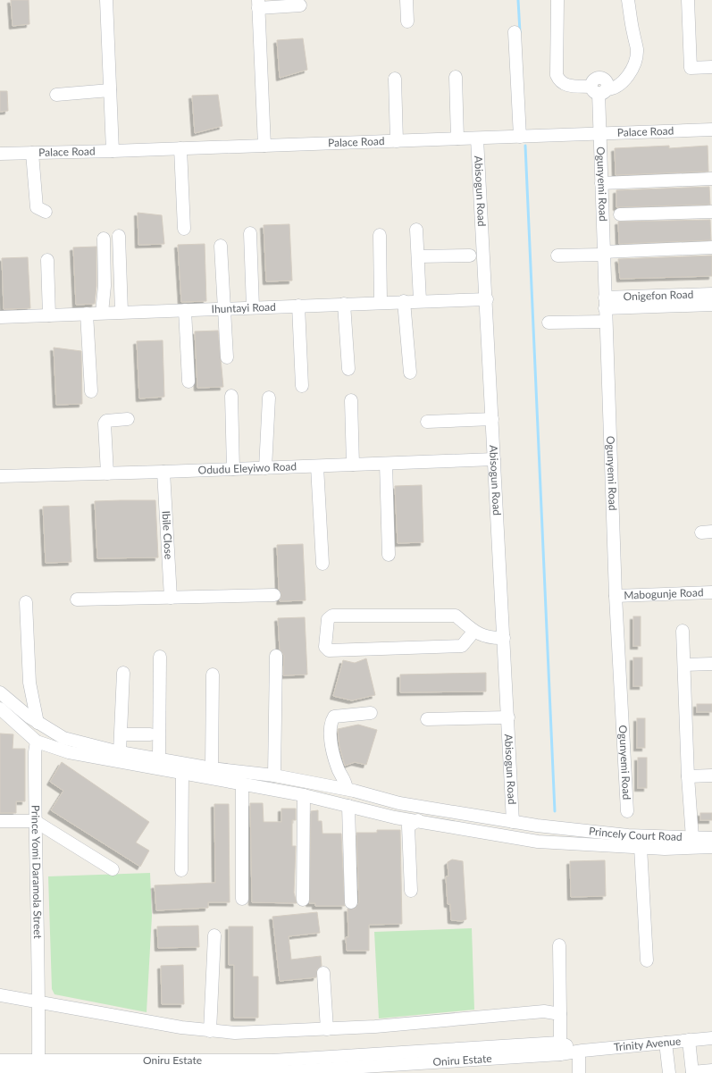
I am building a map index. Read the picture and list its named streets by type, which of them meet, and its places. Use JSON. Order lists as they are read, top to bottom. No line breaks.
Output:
{"streets":{"street":["Palace Road","Ogunyemi Road","Abisogun Road","Onigefon Road","Ihuntayi Road","Odudu Eleyiwo Road","Ibile Close","Mabogunje Road","Princely Court Road","Prince Yomi Daramola Street","Trinity Avenue","Oniru Estate"]},"crossings":[["Palace Road","Ogunyemi Road"],["Palace Road","Abisogun Road"],["Ogunyemi Road","Onigefon Road"],["Ogunyemi Road","Mabogunje Road"],["Abisogun Road","Ihuntayi Road"],["Abisogun Road","Odudu Eleyiwo Road"],["Abisogun Road","Princely Court Road"],["Odudu Eleyiwo Road","Ibile Close"],["Prince Yomi Daramola Street","Oniru Estate"],["Trinity Avenue","Oniru Estate"]]}
